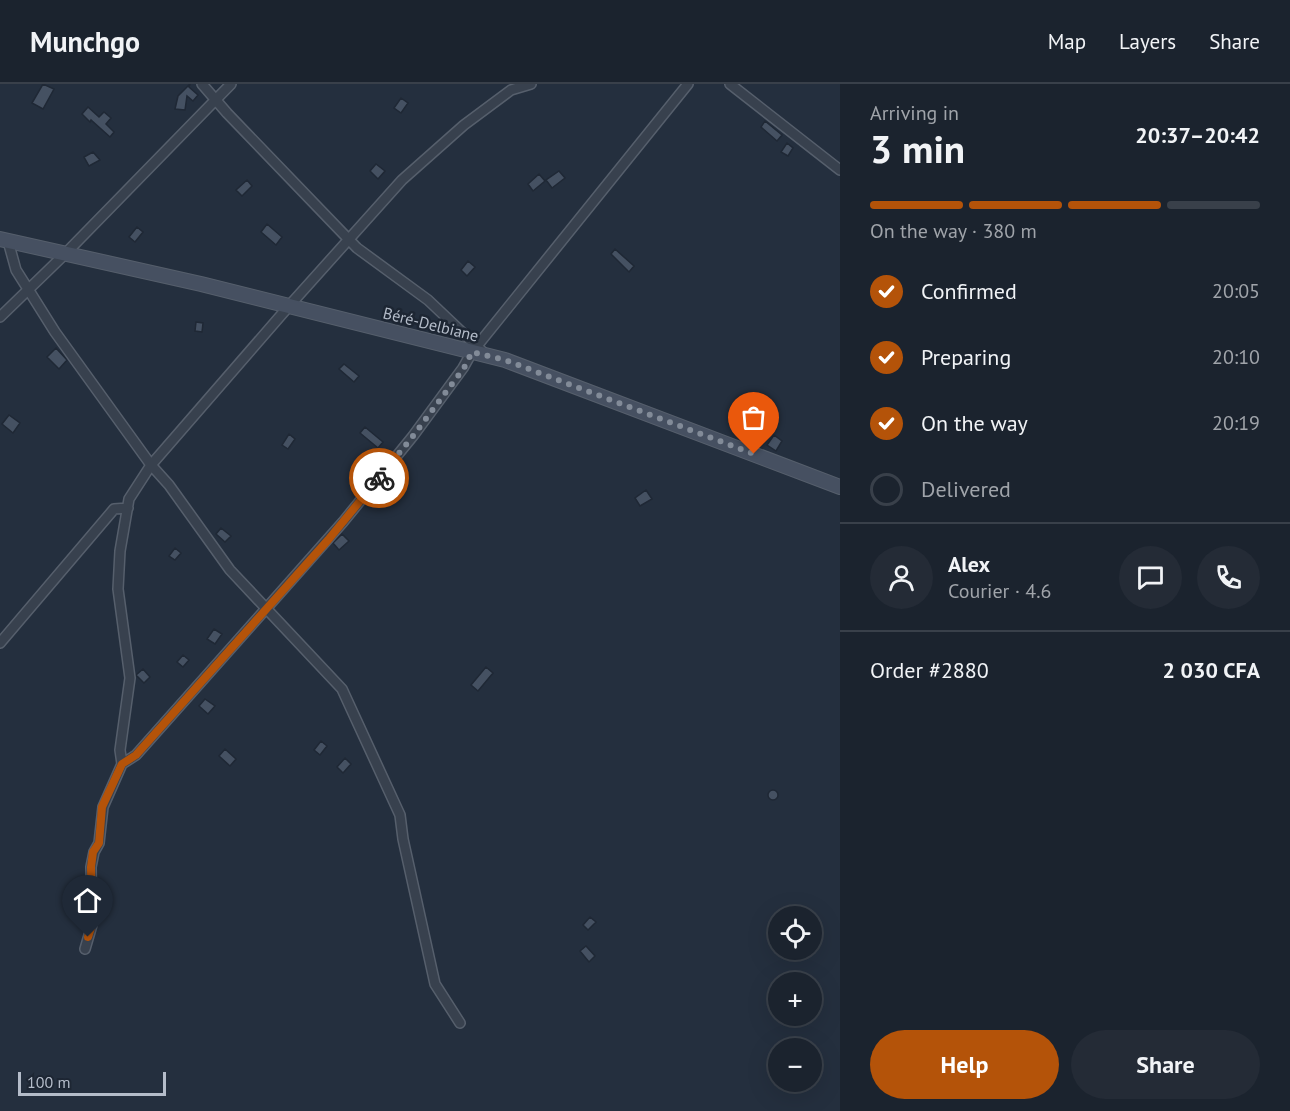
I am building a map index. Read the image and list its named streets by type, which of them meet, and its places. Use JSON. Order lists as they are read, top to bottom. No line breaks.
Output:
{"streets":{"street":["Béré-Delbiane"]},"scale_bar":"100 m","page":{"header":"Munchgo","nav":["Map","Layers","Share"],"heading":["3 min","Arriving in","20:37–20:42"],"panel":["Alex","Courier · 4.6","Order #2880","2 030 CFA"],"bar":"On the way · 380 m","list":[["Confirmed","20:05"],["Preparing","20:10"],["On the way","20:19"],"Delivered"],"map_buttons":["+","−"],"buttons":["Help","Share"],"scale":"100 m"}}
